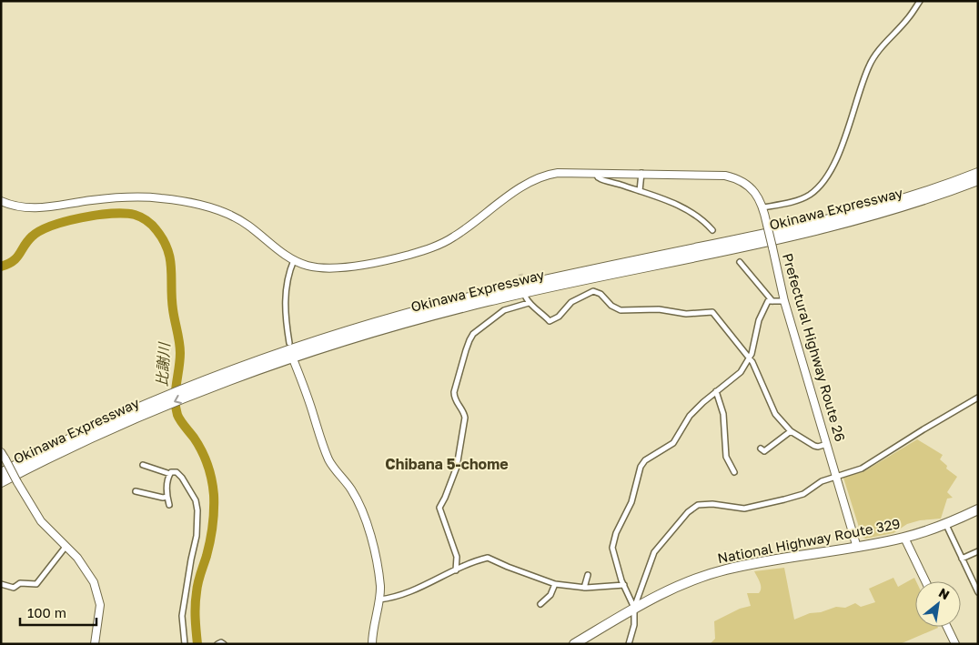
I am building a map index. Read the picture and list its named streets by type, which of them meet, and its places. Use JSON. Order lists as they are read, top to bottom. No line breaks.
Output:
{"streets":{"highway":["Okinawa Expressway","National Highway Route 329"],"main road":["Prefectural Highway Route 26"]},"crossings":[["Prefectural Highway Route 26","National Highway Route 329"]],"districts":["Chibana 5-chome"],"water":["比謝川"],"scale_bar":"100 m","north":"top right"}
